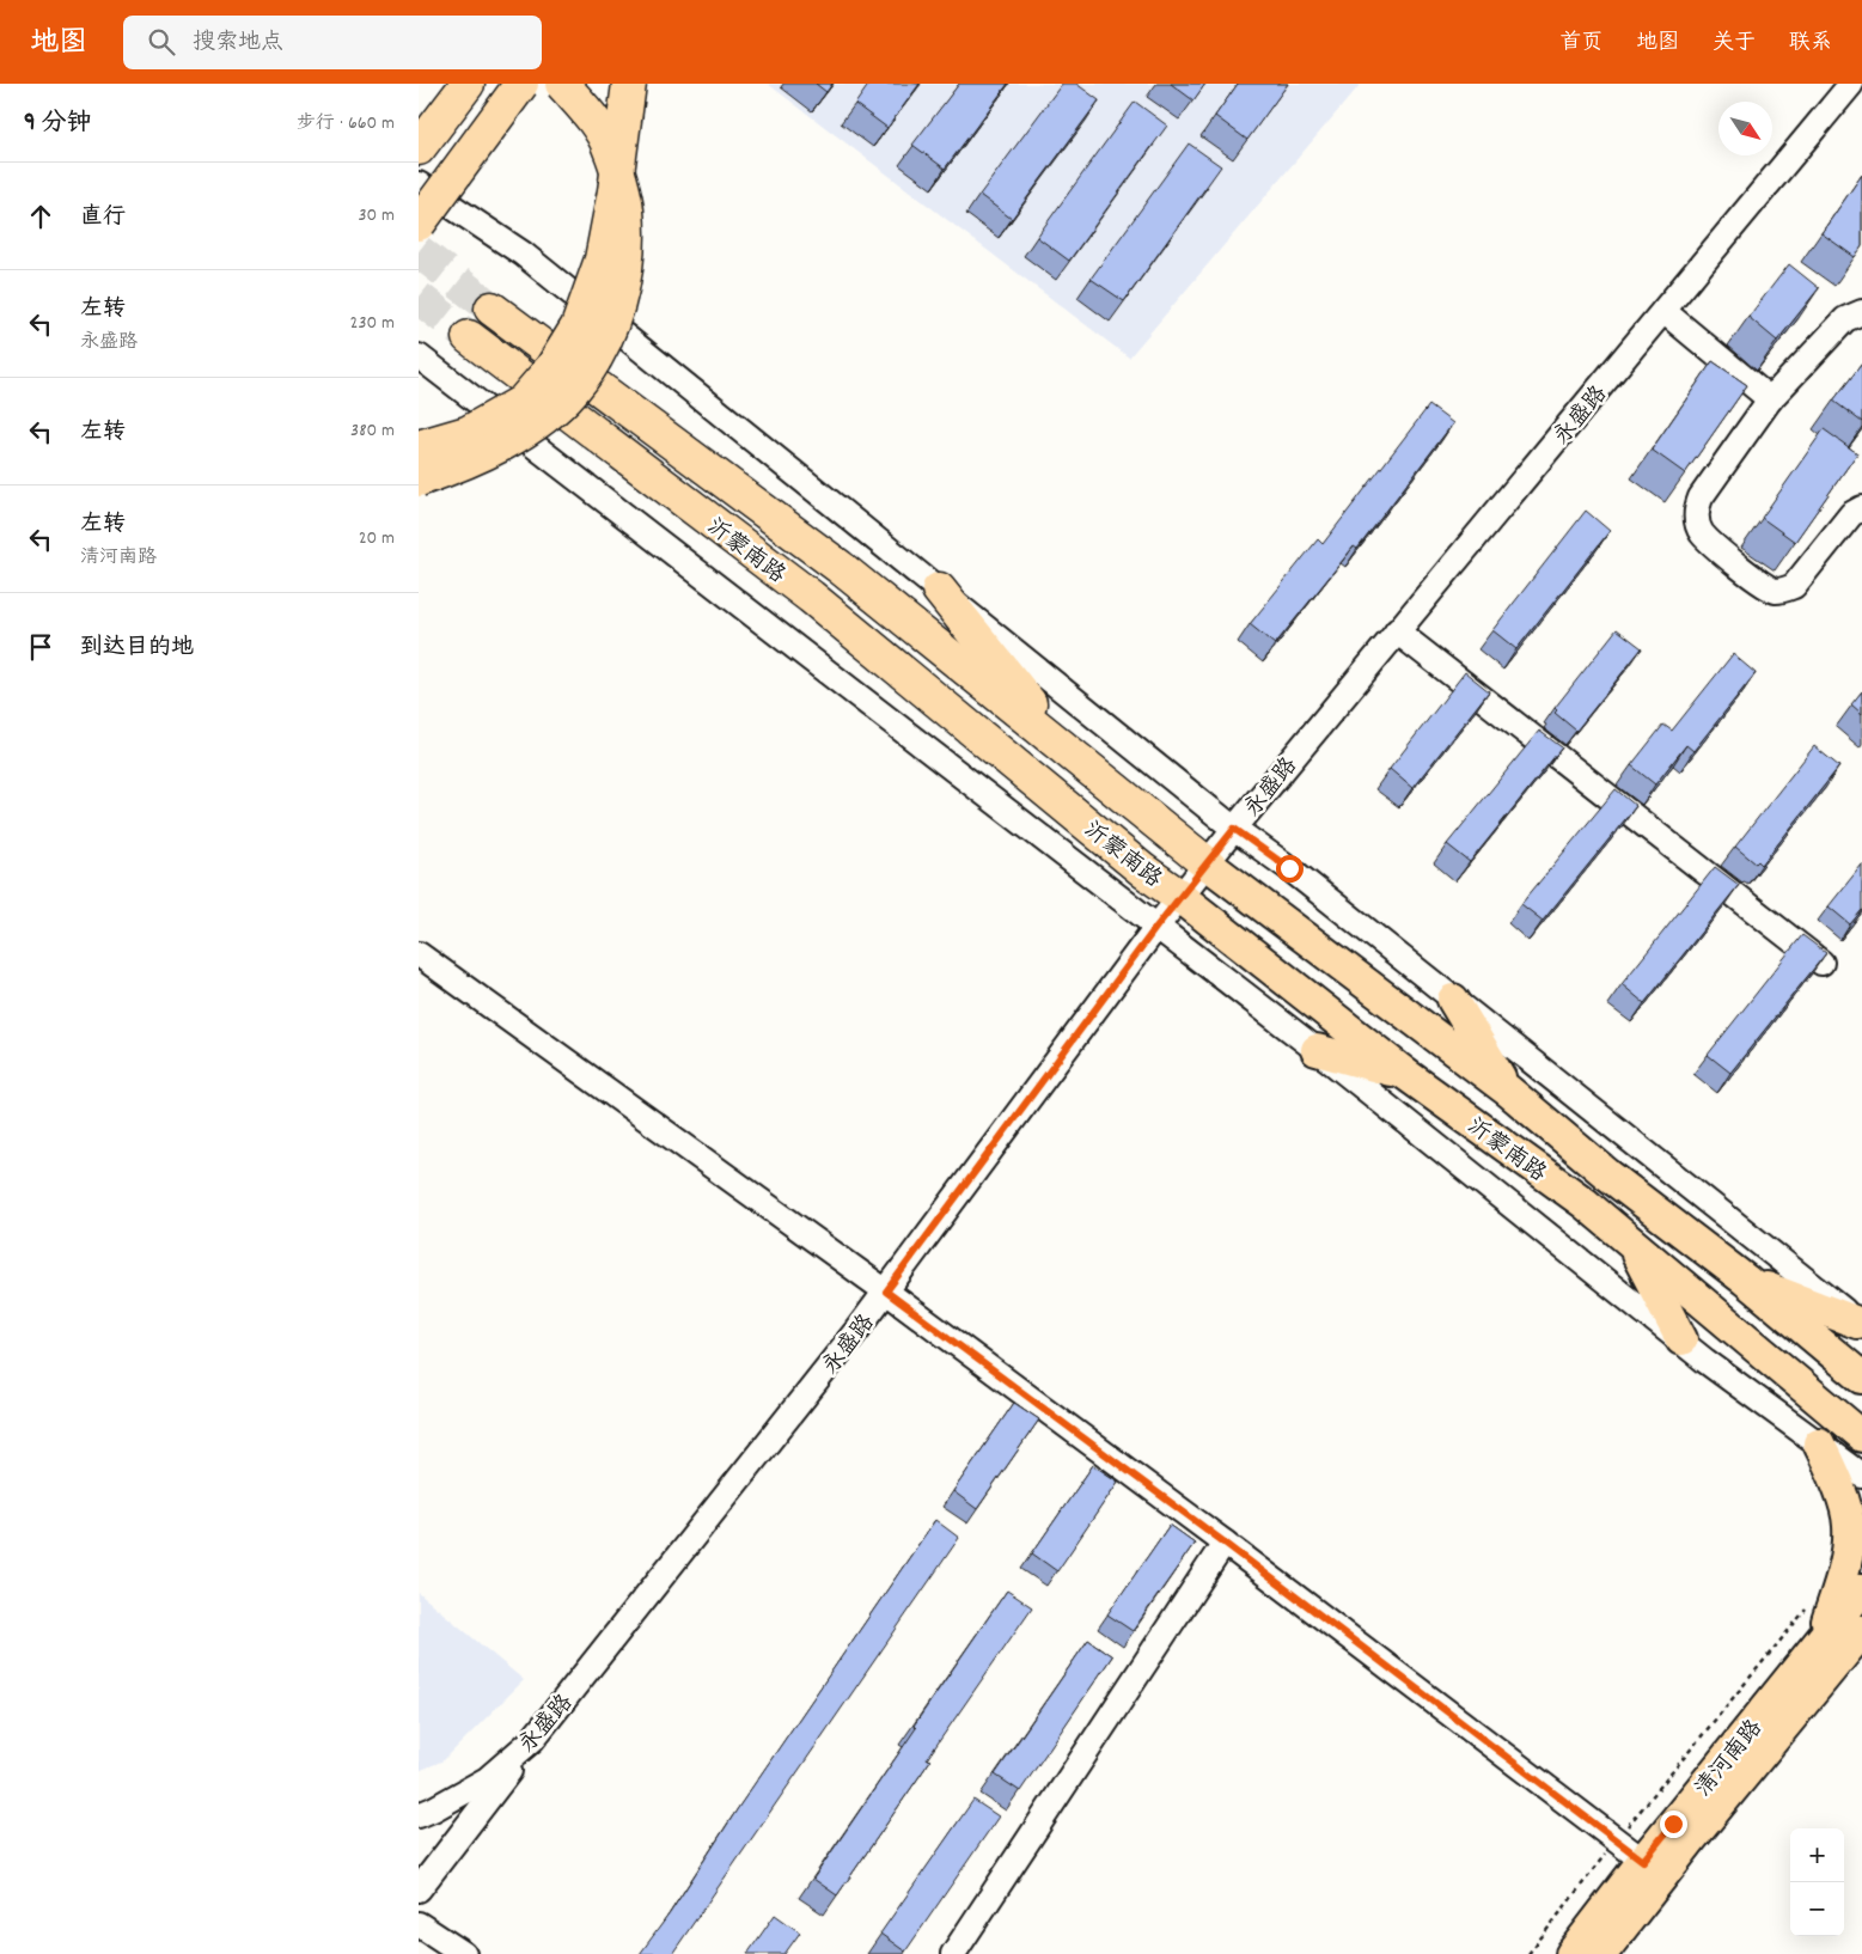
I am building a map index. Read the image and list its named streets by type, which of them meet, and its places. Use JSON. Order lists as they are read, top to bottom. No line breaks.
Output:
{"streets":{"highway":["沂蒙南路"],"main road":["清河南路"],"street":["永盛路"]},"crossings":[["永盛路","沂蒙南路"]],"north":"bottom right","page":{"header":"地图","search":"搜索地点","nav":["首页","地图","关于","联系"],"heading":["9 分钟","步行 · 660 m"],"list":[["直行","30 m"],["左转","永盛路","230 m"],["左转","380 m"],["左转","清河南路","20 m"],"到达目的地"],"map_buttons":["+","−"]}}
